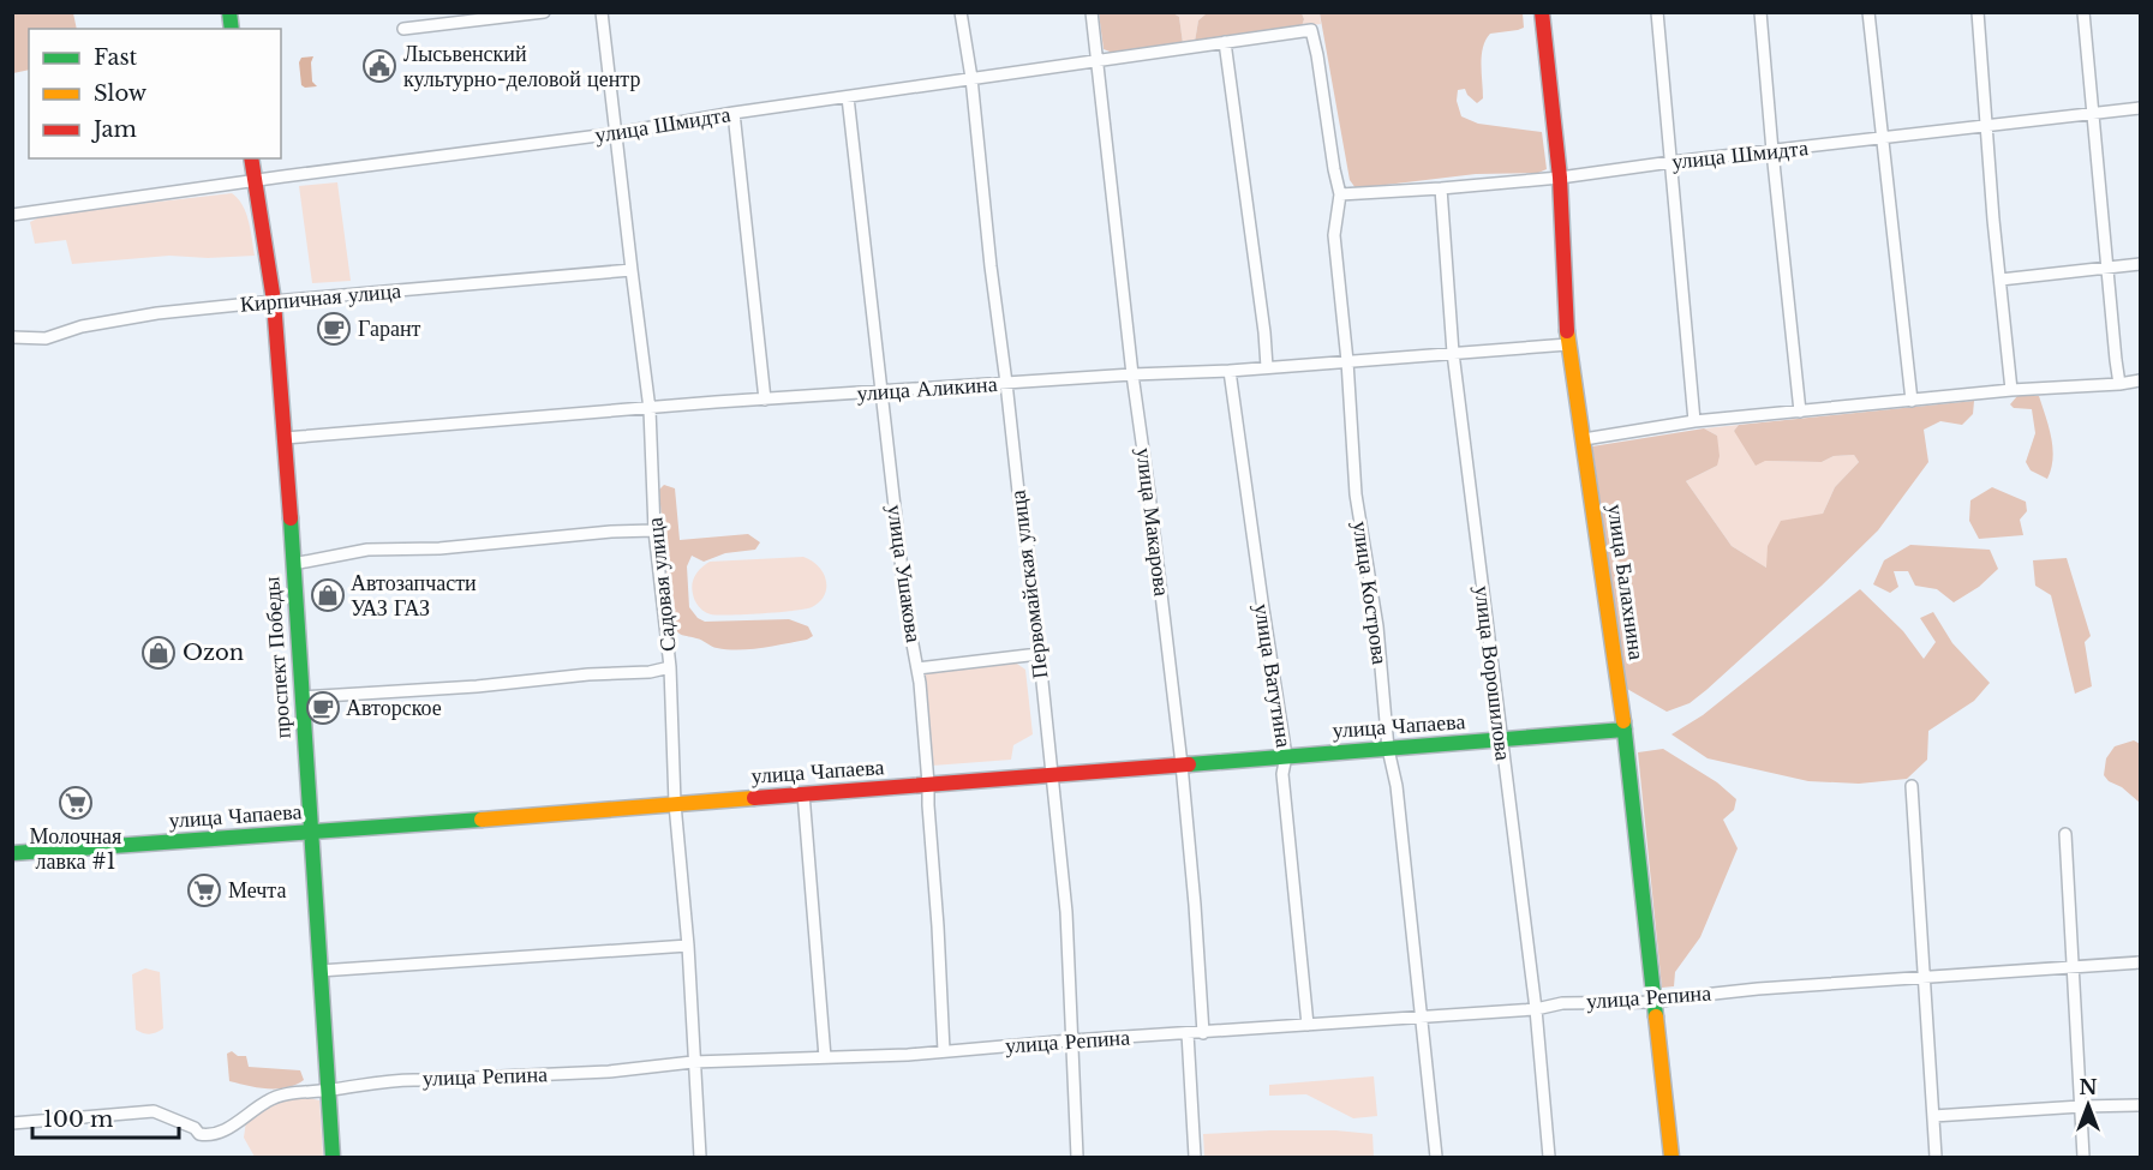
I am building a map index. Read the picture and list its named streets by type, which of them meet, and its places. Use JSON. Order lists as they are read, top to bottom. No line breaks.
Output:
{"streets":{"street":["улица Шмидта","Кирпичная улица","улица Аликина","улица Макарова","улица Ушакова","улица Балахнина","Садовая улица","Первомайская улица","улица Кострова","проспект Победы","улица Ворошилова","улица Ватутина","улица Чапаева","улица Репина"]},"crossings":[["улица Шмидта","улица Макарова"],["улица Шмидта","улица Ушакова"],["улица Шмидта","улица Балахнина"],["улица Шмидта","Садовая улица"],["улица Шмидта","Первомайская улица"],["улица Шмидта","улица Кострова"],["улица Шмидта","проспект Победы"],["улица Шмидта","улица Ворошилова"],["Кирпичная улица","Садовая улица"],["Кирпичная улица","проспект Победы"],["улица Аликина","улица Макарова"],["улица Аликина","улица Ушакова"],["улица Аликина","улица Балахнина"],["улица Аликина","Садовая улица"],["улица Аликина","Первомайская улица"],["улица Аликина","улица Кострова"],["улица Аликина","проспект Победы"],["улица Аликина","улица Ворошилова"],["улица Аликина","улица Ватутина"],["улица Макарова","улица Чапаева"],["улица Макарова","улица Репина"],["улица Ушакова","улица Чапаева"],["улица Ушакова","улица Репина"],["улица Балахнина","улица Чапаева"],["улица Балахнина","улица Репина"],["Садовая улица","улица Чапаева"],["Садовая улица","улица Репина"],["Первомайская улица","улица Чапаева"],["Первомайская улица","улица Репина"],["улица Кострова","улица Чапаева"],["улица Кострова","улица Репина"],["проспект Победы","улица Чапаева"],["проспект Победы","улица Репина"],["улица Ворошилова","улица Чапаева"],["улица Ворошилова","улица Репина"],["улица Ватутина","улица Чапаева"],["улица Ватутина","улица Репина"]],"places":{"public building":["Лысьвенский культурно-деловой центр"],"cafe":["Гарант","Авторское"],"shop":["Автозапчасти УАЗ ГАЗ","Ozon"],"supermarket":["Молочная лавка #1","Мечта"]},"legend":["Fast","Slow","Jam"],"scale_bar":"100 m","north":"top"}
